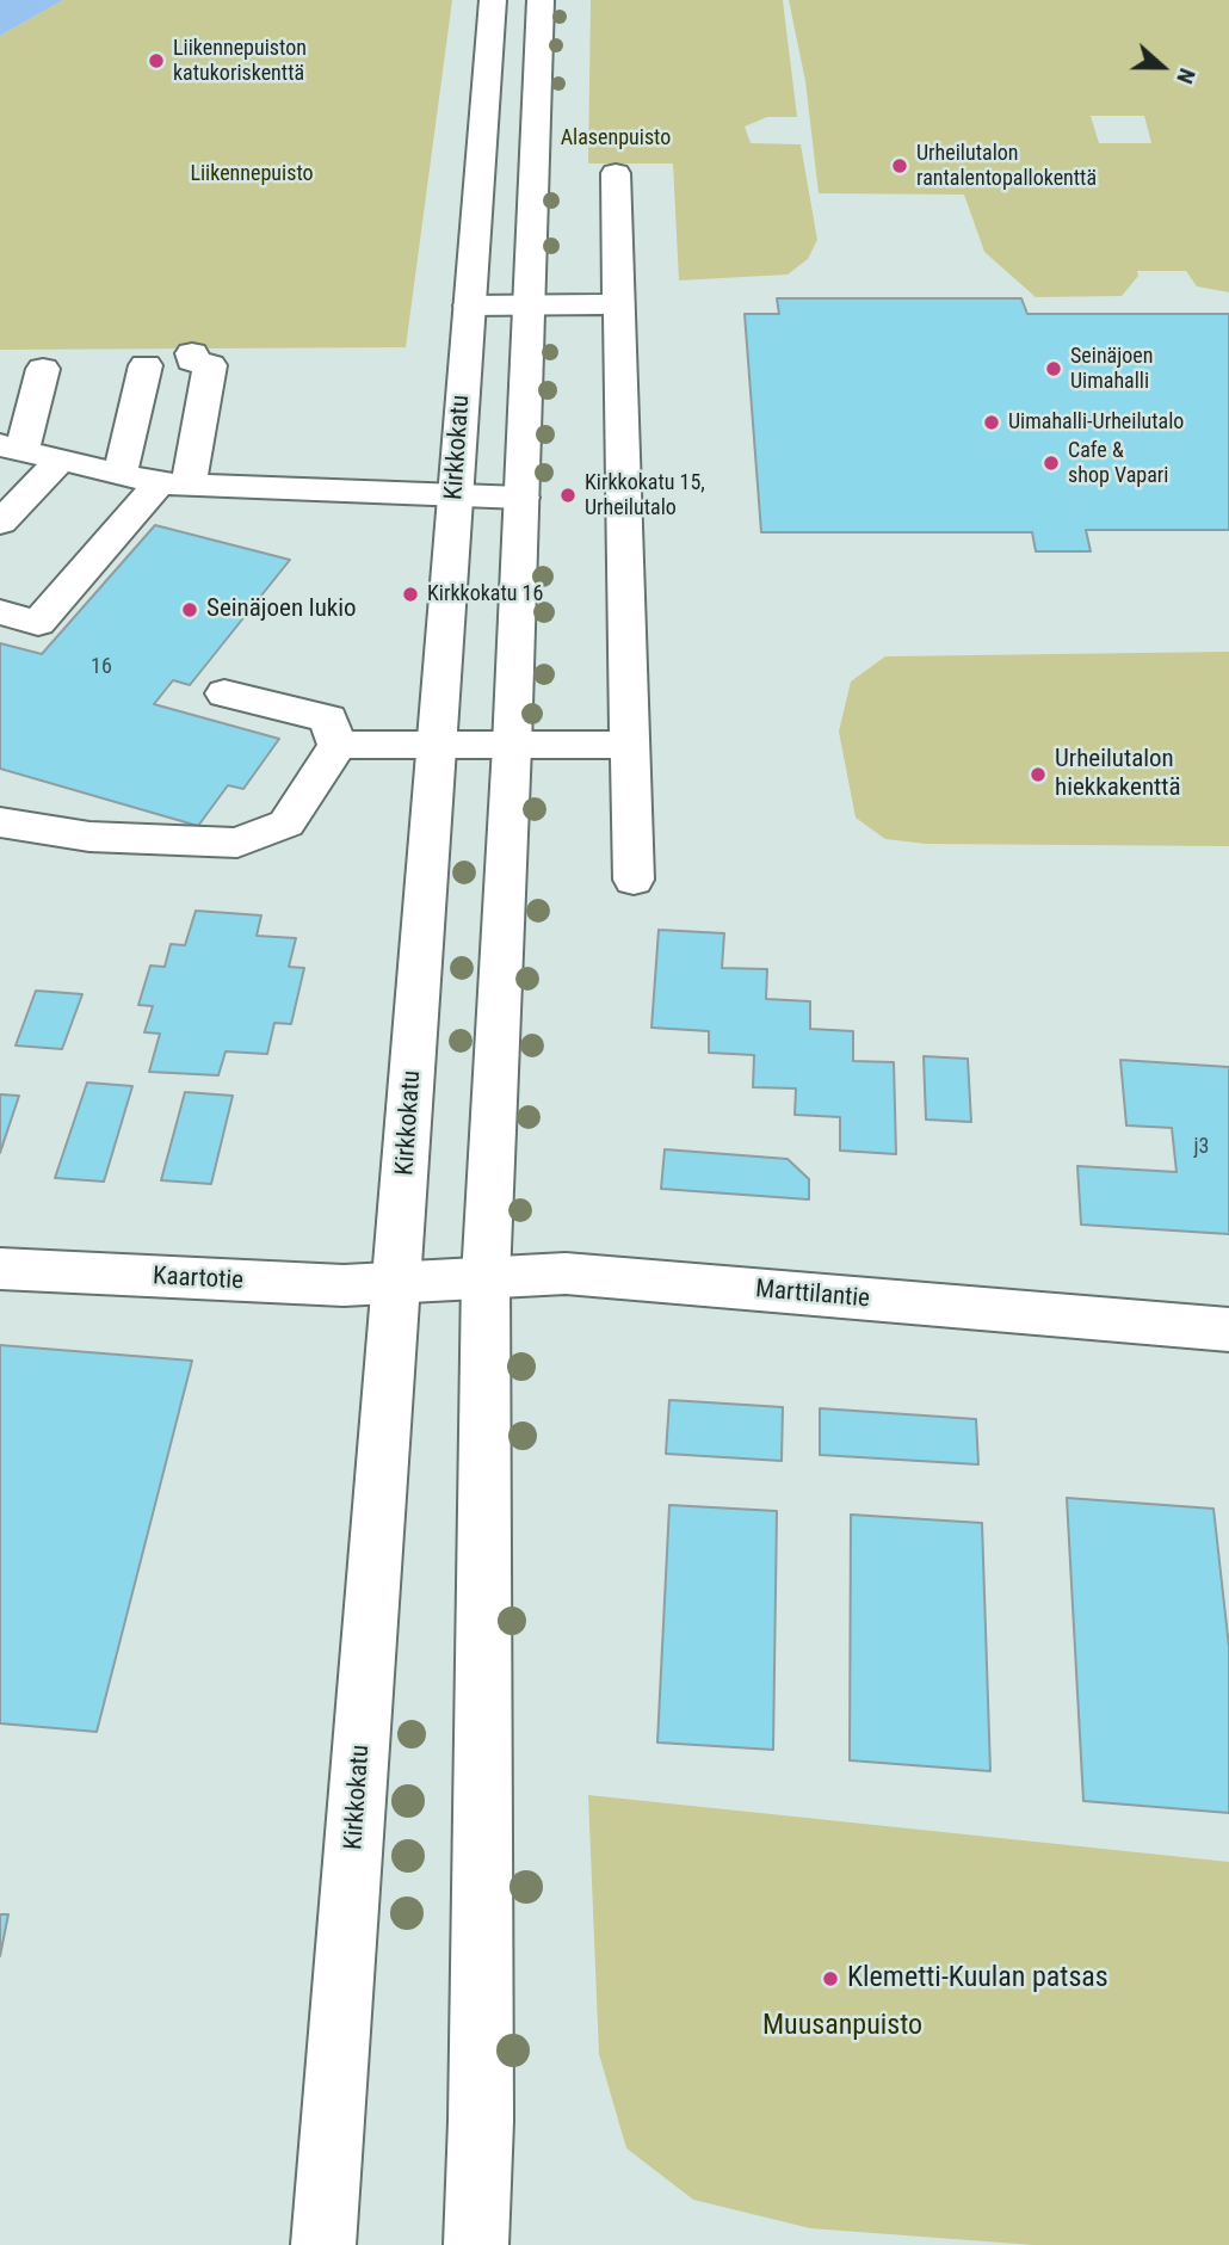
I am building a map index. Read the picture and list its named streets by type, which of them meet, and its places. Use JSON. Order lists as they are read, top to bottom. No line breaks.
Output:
{"streets":{"main road":["Kirkkokatu","Kaartotie","Marttilantie"]},"crossings":[["Kirkkokatu","Kaartotie"],["Kirkkokatu","Marttilantie"],["Kaartotie","Marttilantie"]],"parks":["Alasenpuisto","Liikennepuisto","Muusanpuisto"],"places":["Liikennepuiston katukoriskenttä","Urheilutalon rantalentopallokenttä","Seinäjoen Uimahalli","Uimahalli-Urheilutalo","Cafe & shop Vapari","Kirkkokatu 15, Urheilutalo","Kirkkokatu 16","Seinäjoen lukio","Urheilutalon hiekkakenttä","Klemetti-Kuulan patsas"],"house_numbers":["16","j3"],"north":"right"}
